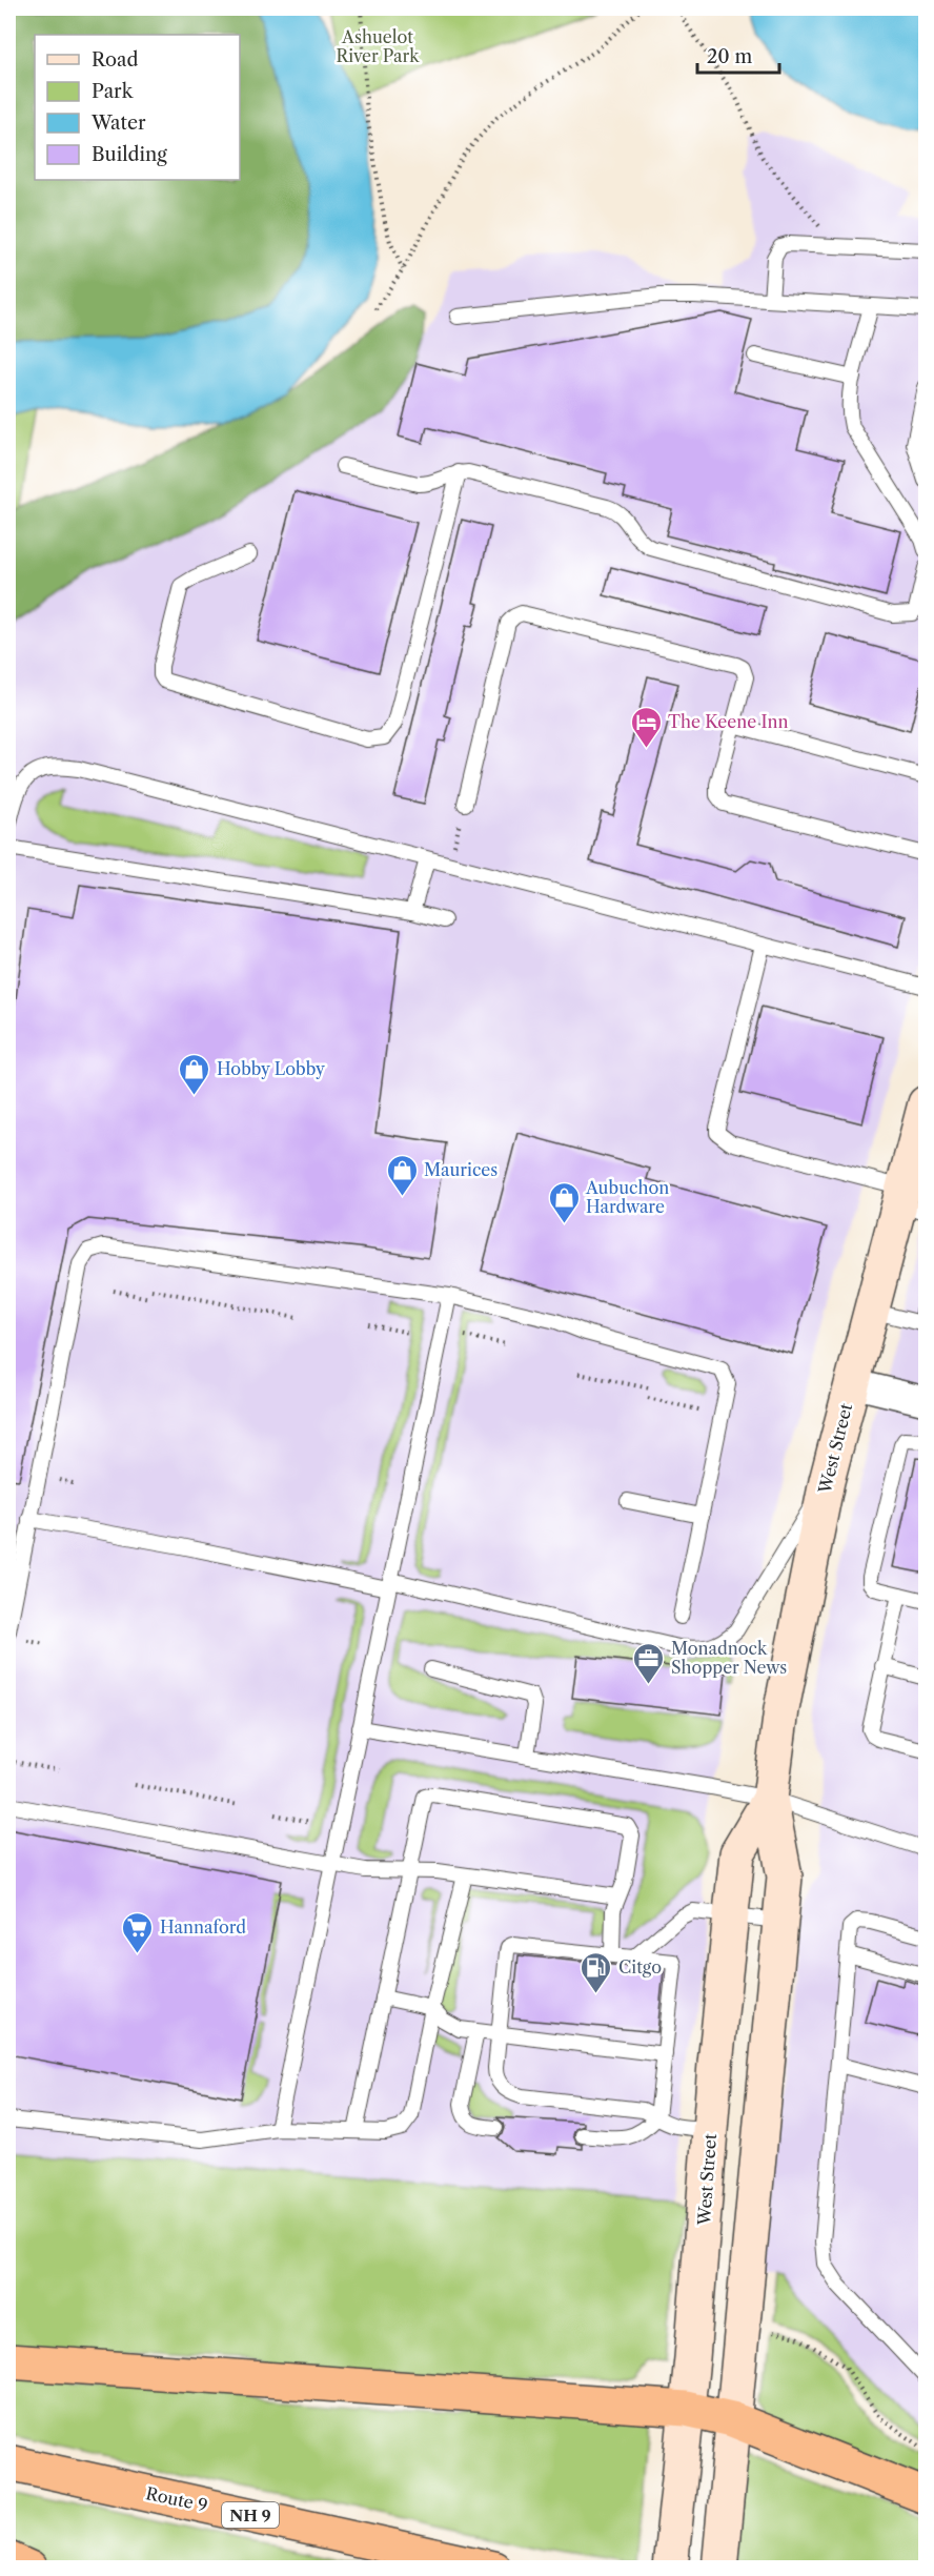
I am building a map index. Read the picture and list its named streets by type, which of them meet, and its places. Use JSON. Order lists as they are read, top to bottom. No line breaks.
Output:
{"streets":{"highway":["Route 9","NH 9"],"street":["West Street"]},"parks":["Ashuelot River Park"],"places":{"hotel":["The Keene Inn"],"shop":["Hobby Lobby","Maurices","Aubuchon Hardware"],"office":["Monadnock Shopper News"],"supermarket":["Hannaford"],"fuel station":["Citgo"]},"legend":["Road","Park","Water","Building"],"scale_bar":"20 m"}
